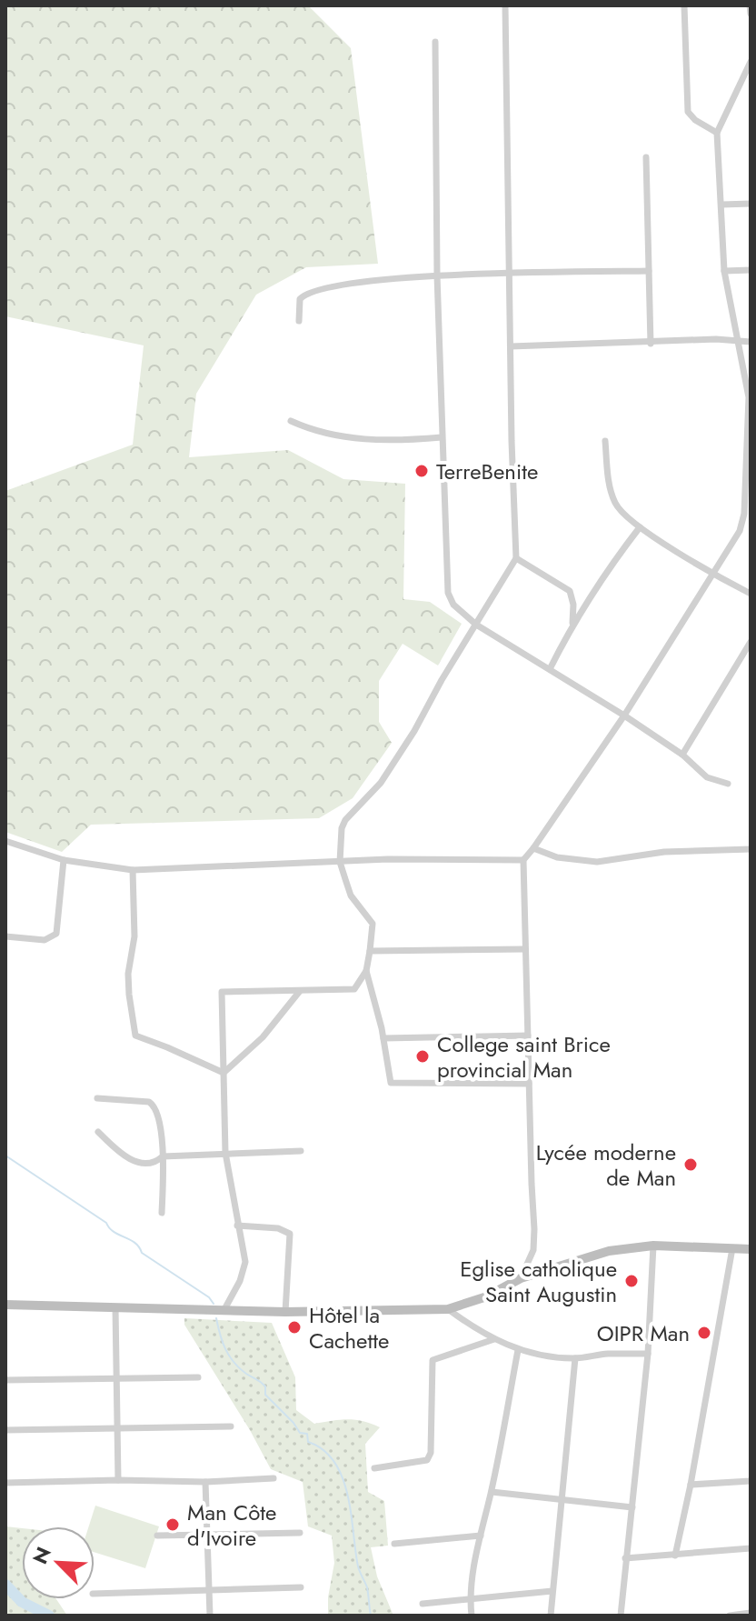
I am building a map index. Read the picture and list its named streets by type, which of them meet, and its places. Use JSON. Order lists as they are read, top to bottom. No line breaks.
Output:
{"places":["TerreBenite","College saint Brice provincial Man","Lycée moderne de Man","Eglise catholique Saint Augustin","Hôtel la Cachette","OIPR Man","Man Côte d'Ivoire"],"north":"top left"}
